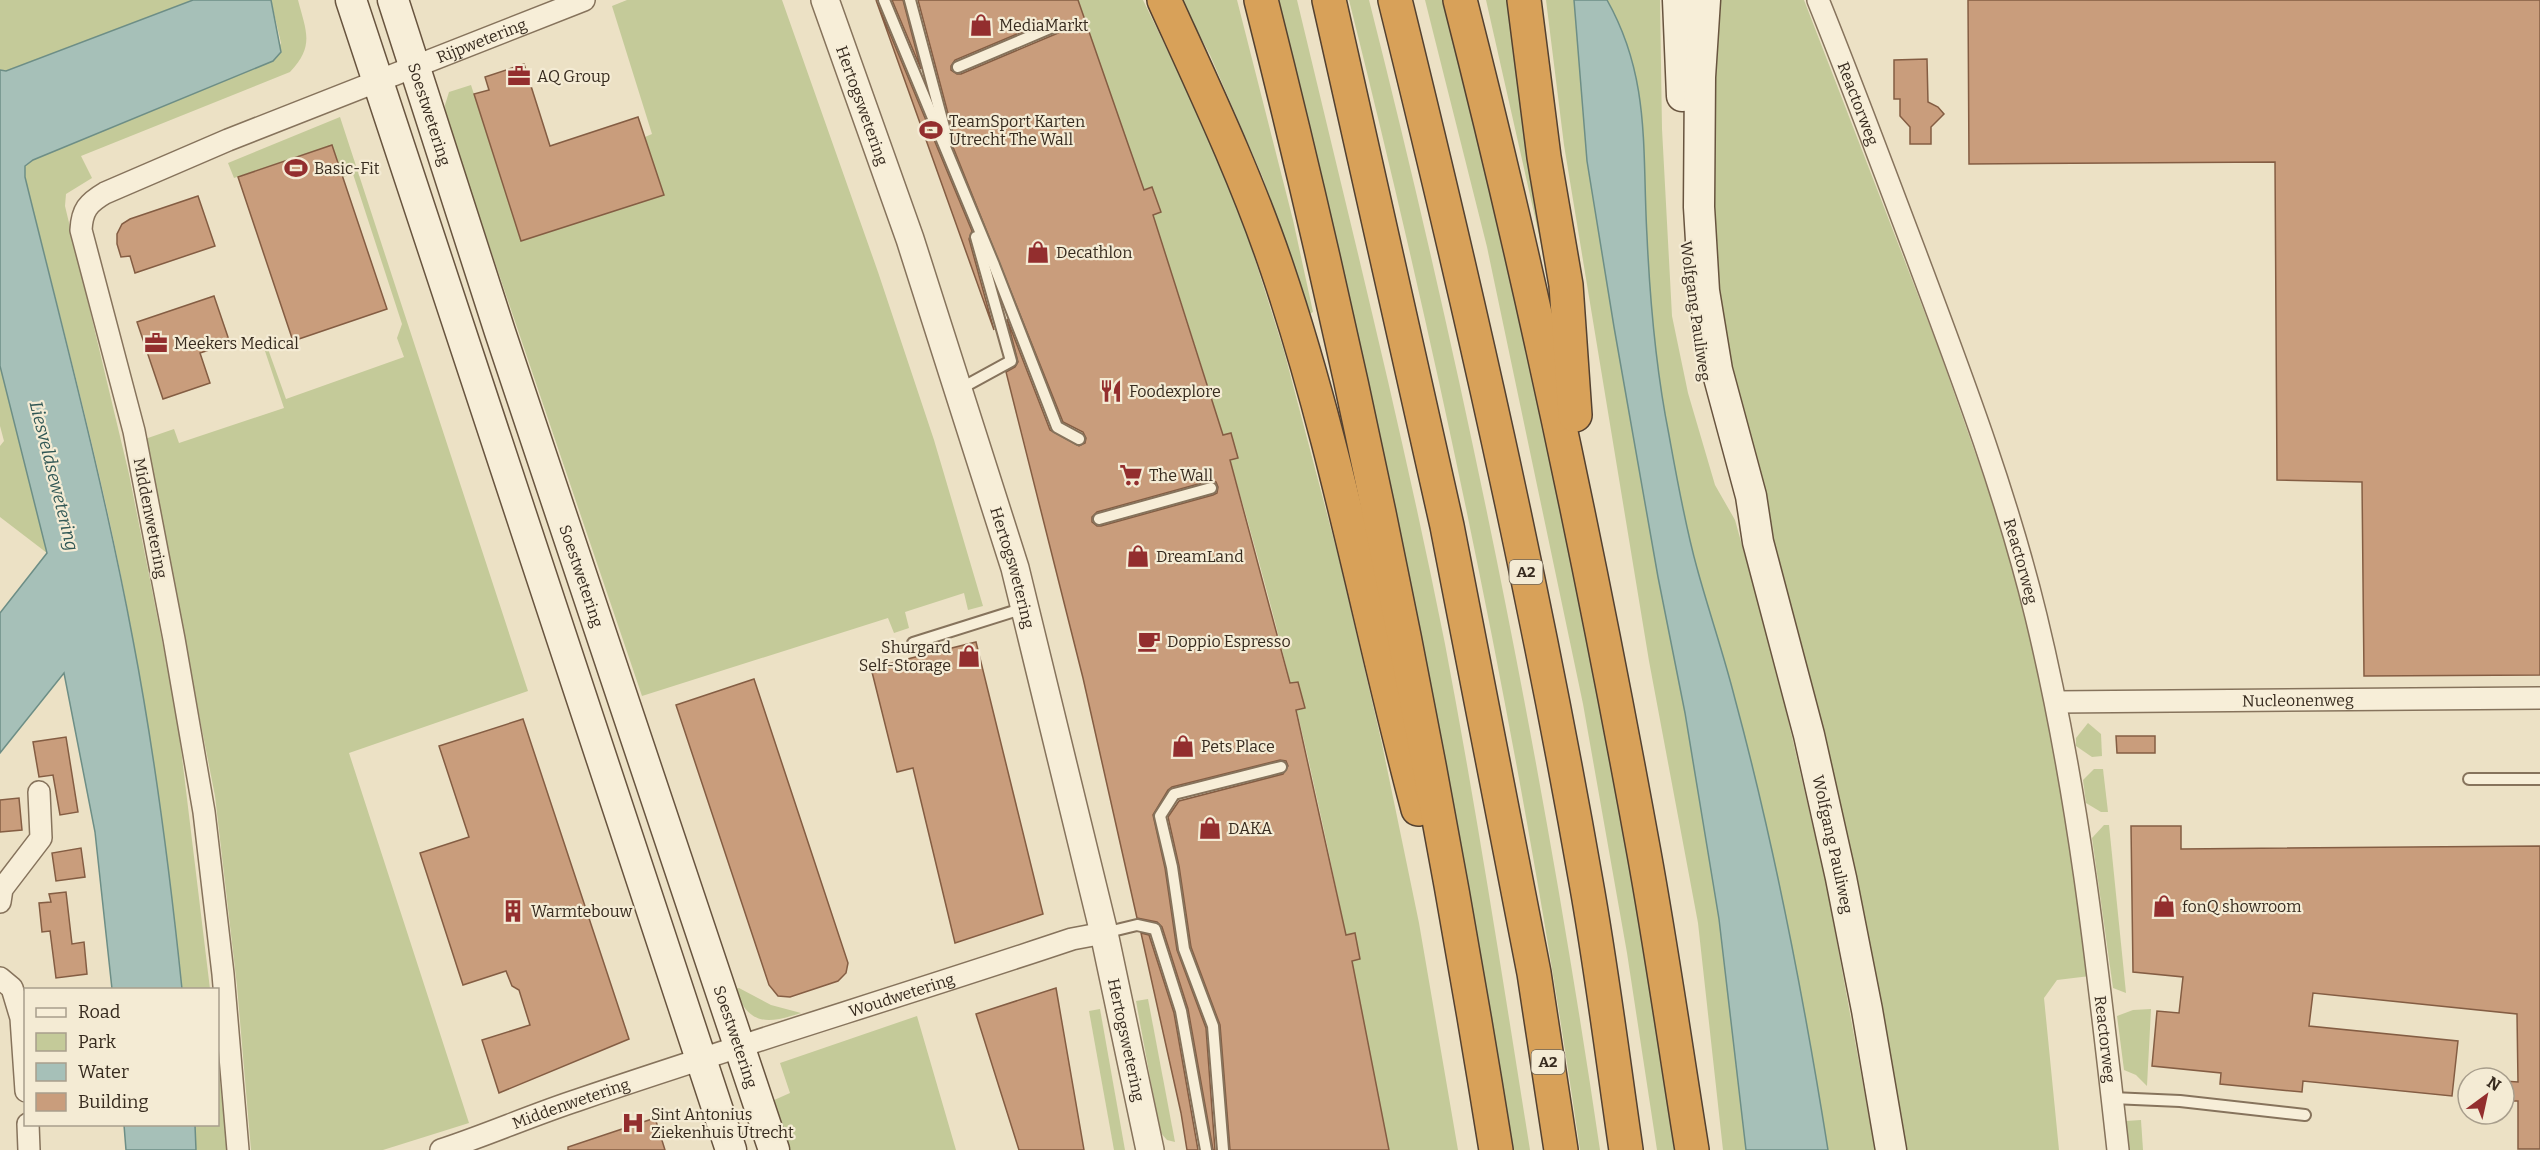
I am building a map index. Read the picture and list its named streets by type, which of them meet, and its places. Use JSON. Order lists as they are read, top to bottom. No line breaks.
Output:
{"streets":{"highway":["A2"],"main road":["Soestwetering","Wolfgang Pauliweg"],"street":["Rijpwetering","Reactorweg","Hertogswetering","Middenwetering","Nucleonenweg","Woudwetering"]},"crossings":[["Rijpwetering","Soestwetering"],["Rijpwetering","Middenwetering"],["Reactorweg","Nucleonenweg"],["Hertogswetering","Woudwetering"],["Soestwetering","Woudwetering"],["Middenwetering","Woudwetering"]],"water":["Liesveldsewetering"],"places":{"shop":["MediaMarkt","Decathlon","DreamLand","Shurgard Self-Storage","Pets Place","DAKA","fonQ showroom"],"office":["AQ Group","Meekers Medical"],"sports":["TeamSport Karten Utrecht The Wall","Basic-Fit"],"restaurant":["Foodexplore"],"supermarket":["The Wall"],"cafe":["Doppio Espresso"],"building":["Warmtebouw"],"hospital":["Sint Antonius Ziekenhuis Utrecht"]},"legend":["Road","Park","Water","Building"],"north":"top right"}
